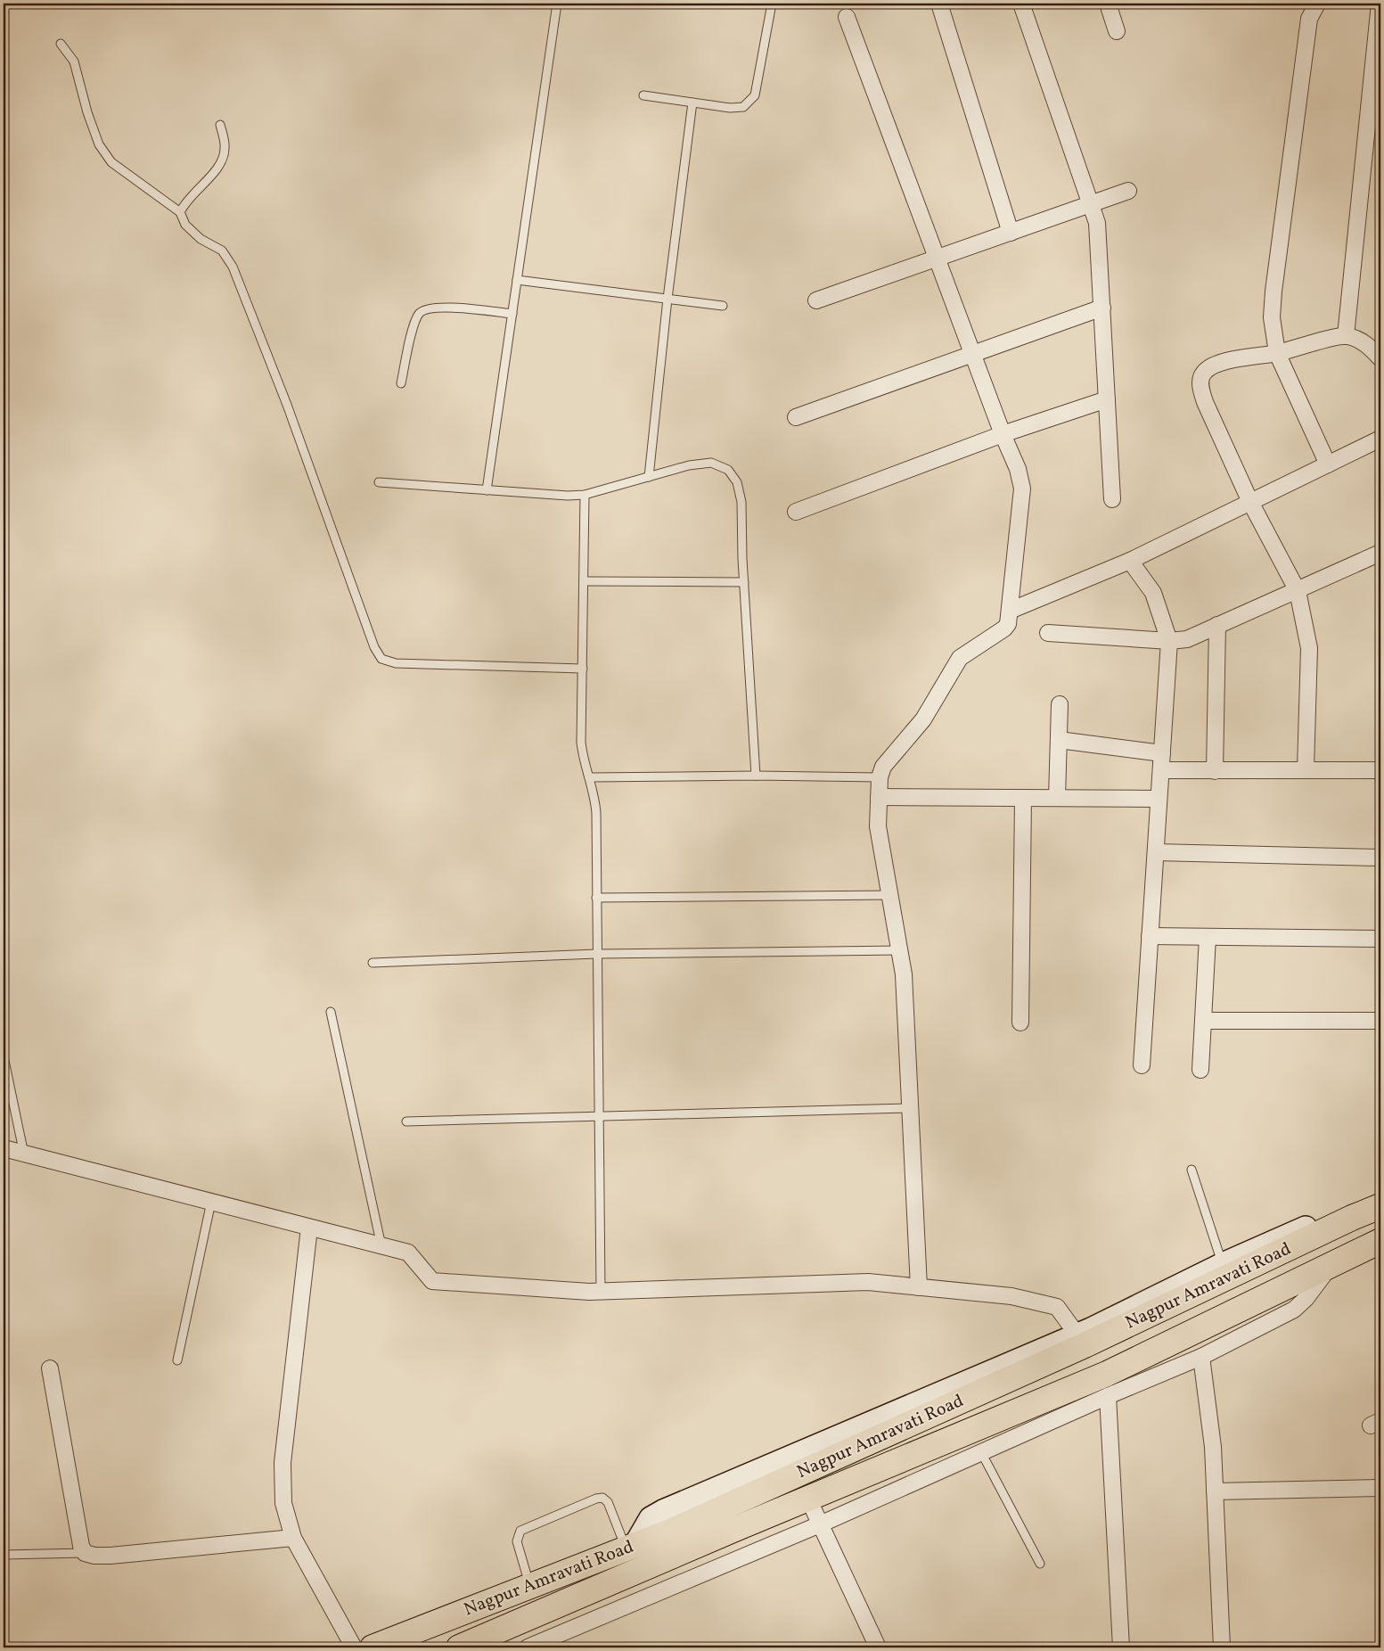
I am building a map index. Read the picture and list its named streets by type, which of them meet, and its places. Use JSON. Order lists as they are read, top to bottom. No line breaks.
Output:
{"streets":{"highway":["Nagpur Amravati Road"]}}
